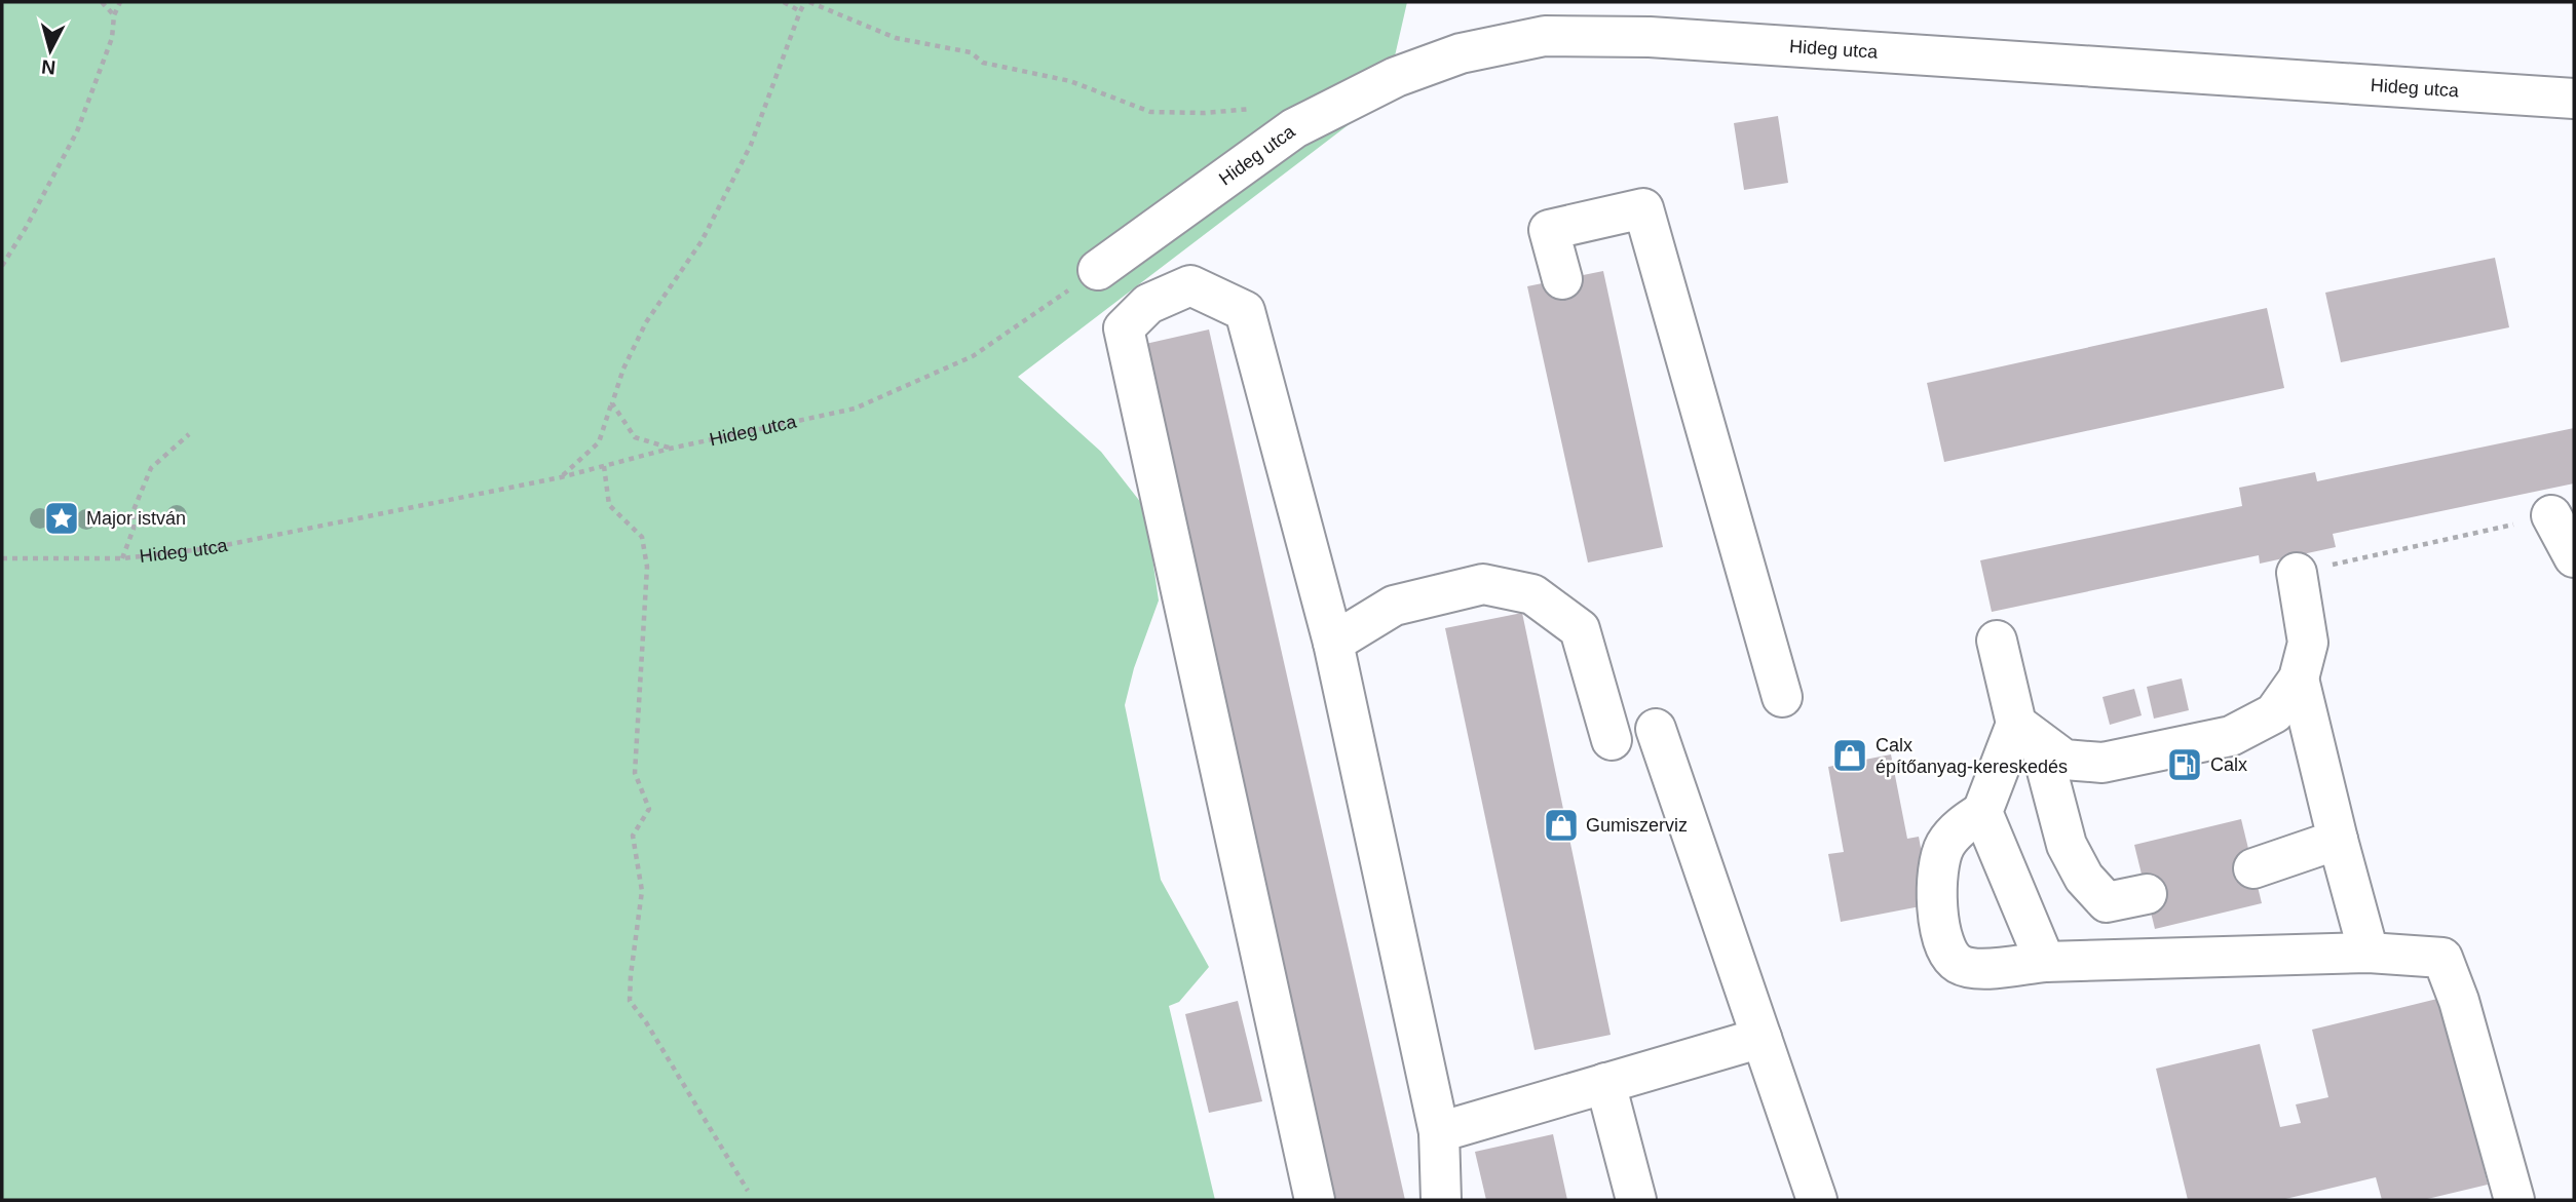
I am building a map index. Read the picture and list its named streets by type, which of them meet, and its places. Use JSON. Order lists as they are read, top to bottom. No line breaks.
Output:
{"streets":{"street":["Hideg utca"]},"places":{"place":["Major istván"],"shop":["Calx építőanyag-kereskedés","Gumiszerviz"],"fuel station":["Calx"]},"north":"bottom"}
